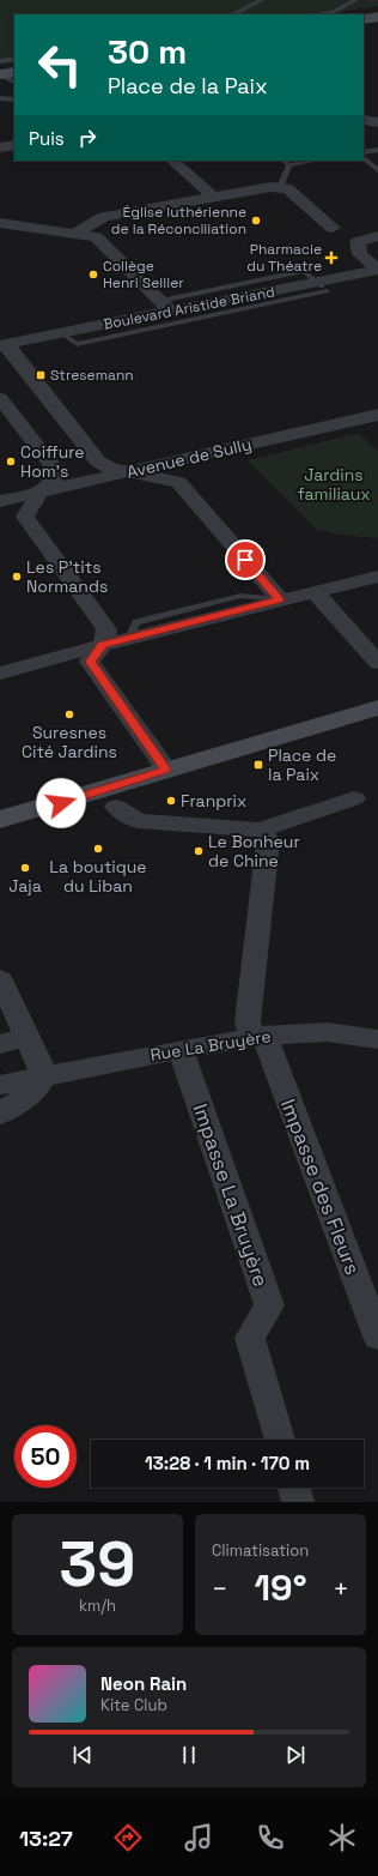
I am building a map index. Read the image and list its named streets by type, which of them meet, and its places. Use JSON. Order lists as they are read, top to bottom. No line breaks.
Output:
{"streets":{"street":["Boulevard Aristide Briand","Avenue de Sully","Rue La Bruyère","Impasse des Fleurs","Impasse La Bruyère"]},"crossings":[["Rue La Bruyère","Impasse des Fleurs"],["Rue La Bruyère","Impasse La Bruyère"]],"parks":["Jardins familiaux"],"places":{"other":["Église luthérienne de la Réconciliation","Collège Henri Sellier","Coiffure Hom's","Les P'tits Normands","Suresnes Cité Jardins","Franprix","La boutique du Liban","Le Bonheur de Chine","Jaja"],"health":["Pharmacie du Théatre"],"transit":["Stresemann","Place de la Paix"]},"page":{"turn":["30 m","Place de la Paix"],"then":"Puis","limit":"50","trip":"13:28 · 1 min · 170 m","tile":[["39","km/h"],"Climatisation"],"heat":["−","19°","+"],"song":["Neon Rain","Kite Club"],"tabs":"13:27"}}
